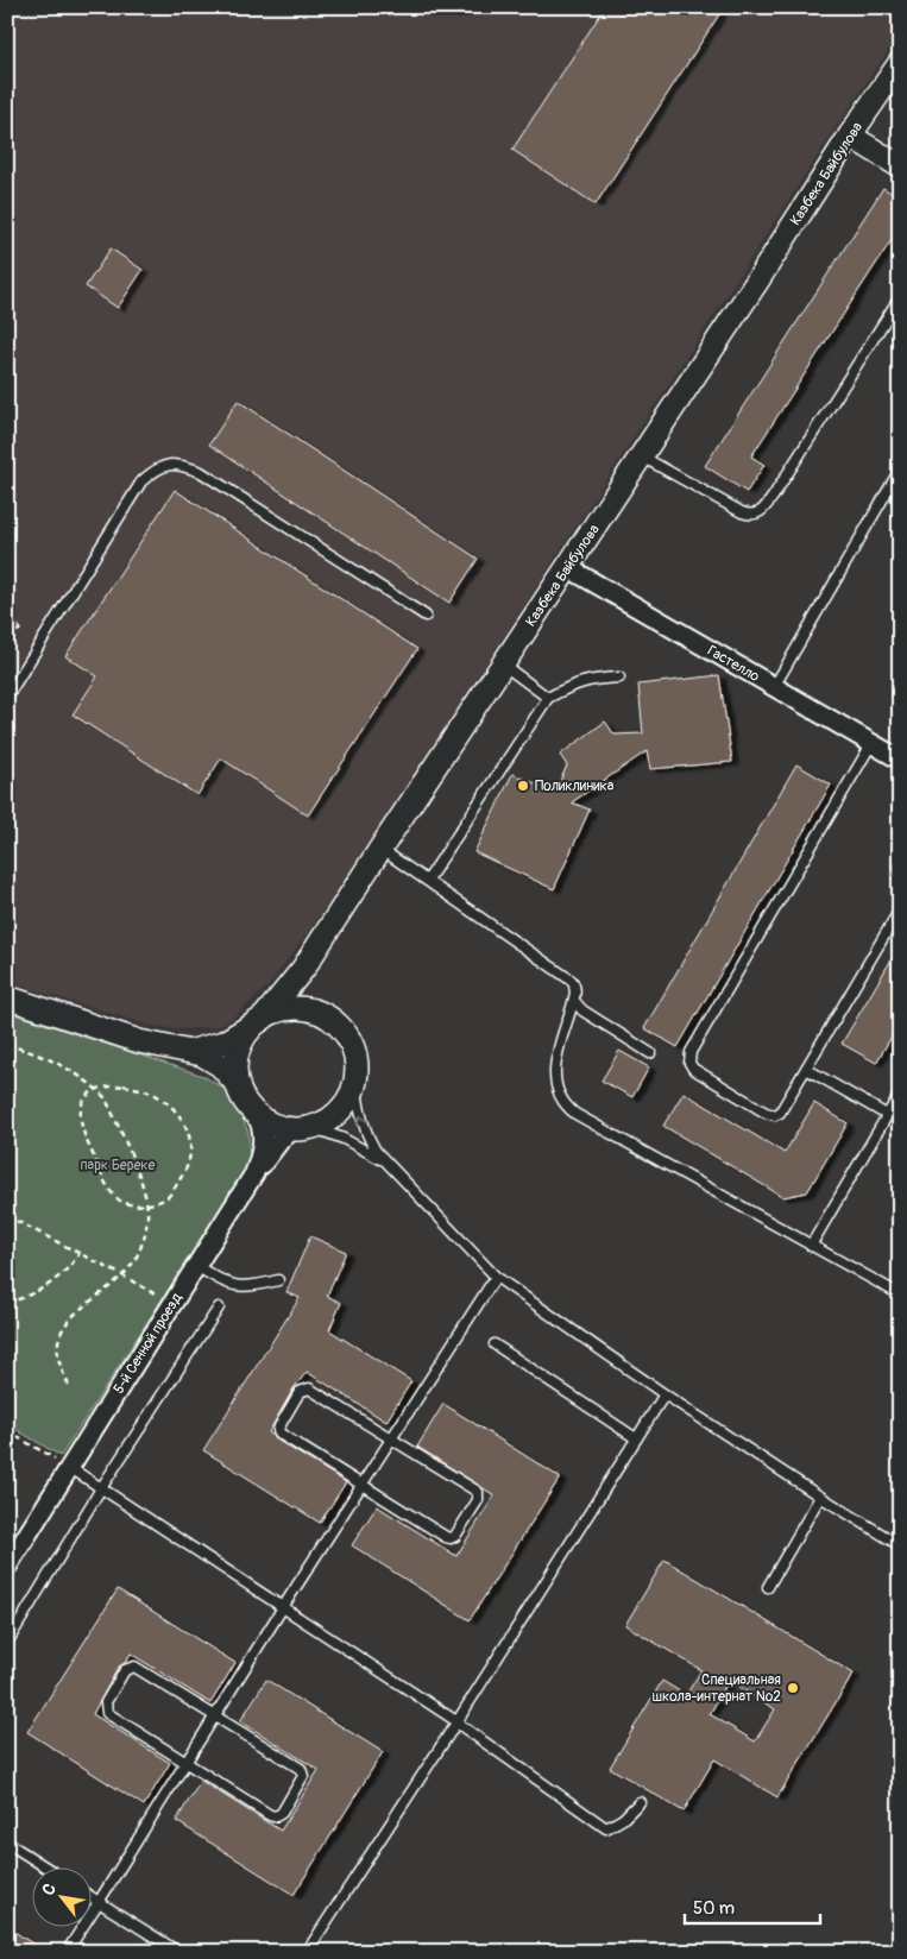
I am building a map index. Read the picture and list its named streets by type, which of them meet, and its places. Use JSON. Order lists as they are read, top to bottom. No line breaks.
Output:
{"streets":{"street":["Казбека Байбулова","Гастелло","5-й Сенной проезд"]},"crossings":[["Казбека Байбулова","Гастелло"],["Казбека Байбулова","5-й Сенной проезд"]],"parks":["парк Береке"],"places":["Поликлиника","Специальная школа-интернат №2"],"scale_bar":"50 m","north":"top left"}
